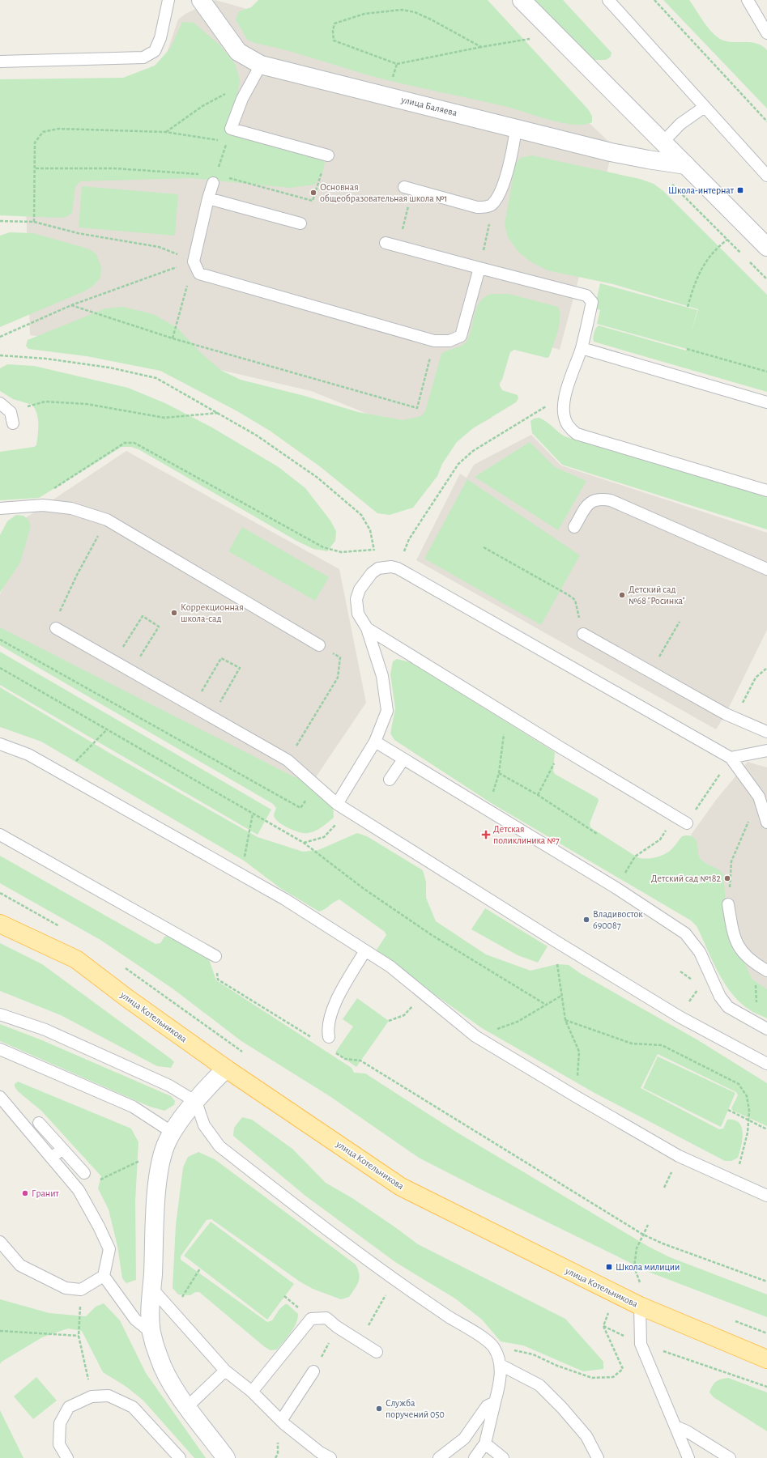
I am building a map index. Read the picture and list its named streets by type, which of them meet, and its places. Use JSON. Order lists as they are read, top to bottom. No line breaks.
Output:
{"streets":{"main road":["улица Котельникова"],"street":["улица Баляева"]},"places":{"transit":["Школа-интернат","Школа милиции"],"other":["Основная общеобразовательная школа №1","Детский сад №68 \"Росинка\"","Коррекционная школа-сад","Детский сад №182","Владивосток 690087","Гранит","Служба поручений 050"],"health":["Детская поликлиника №7"]}}
